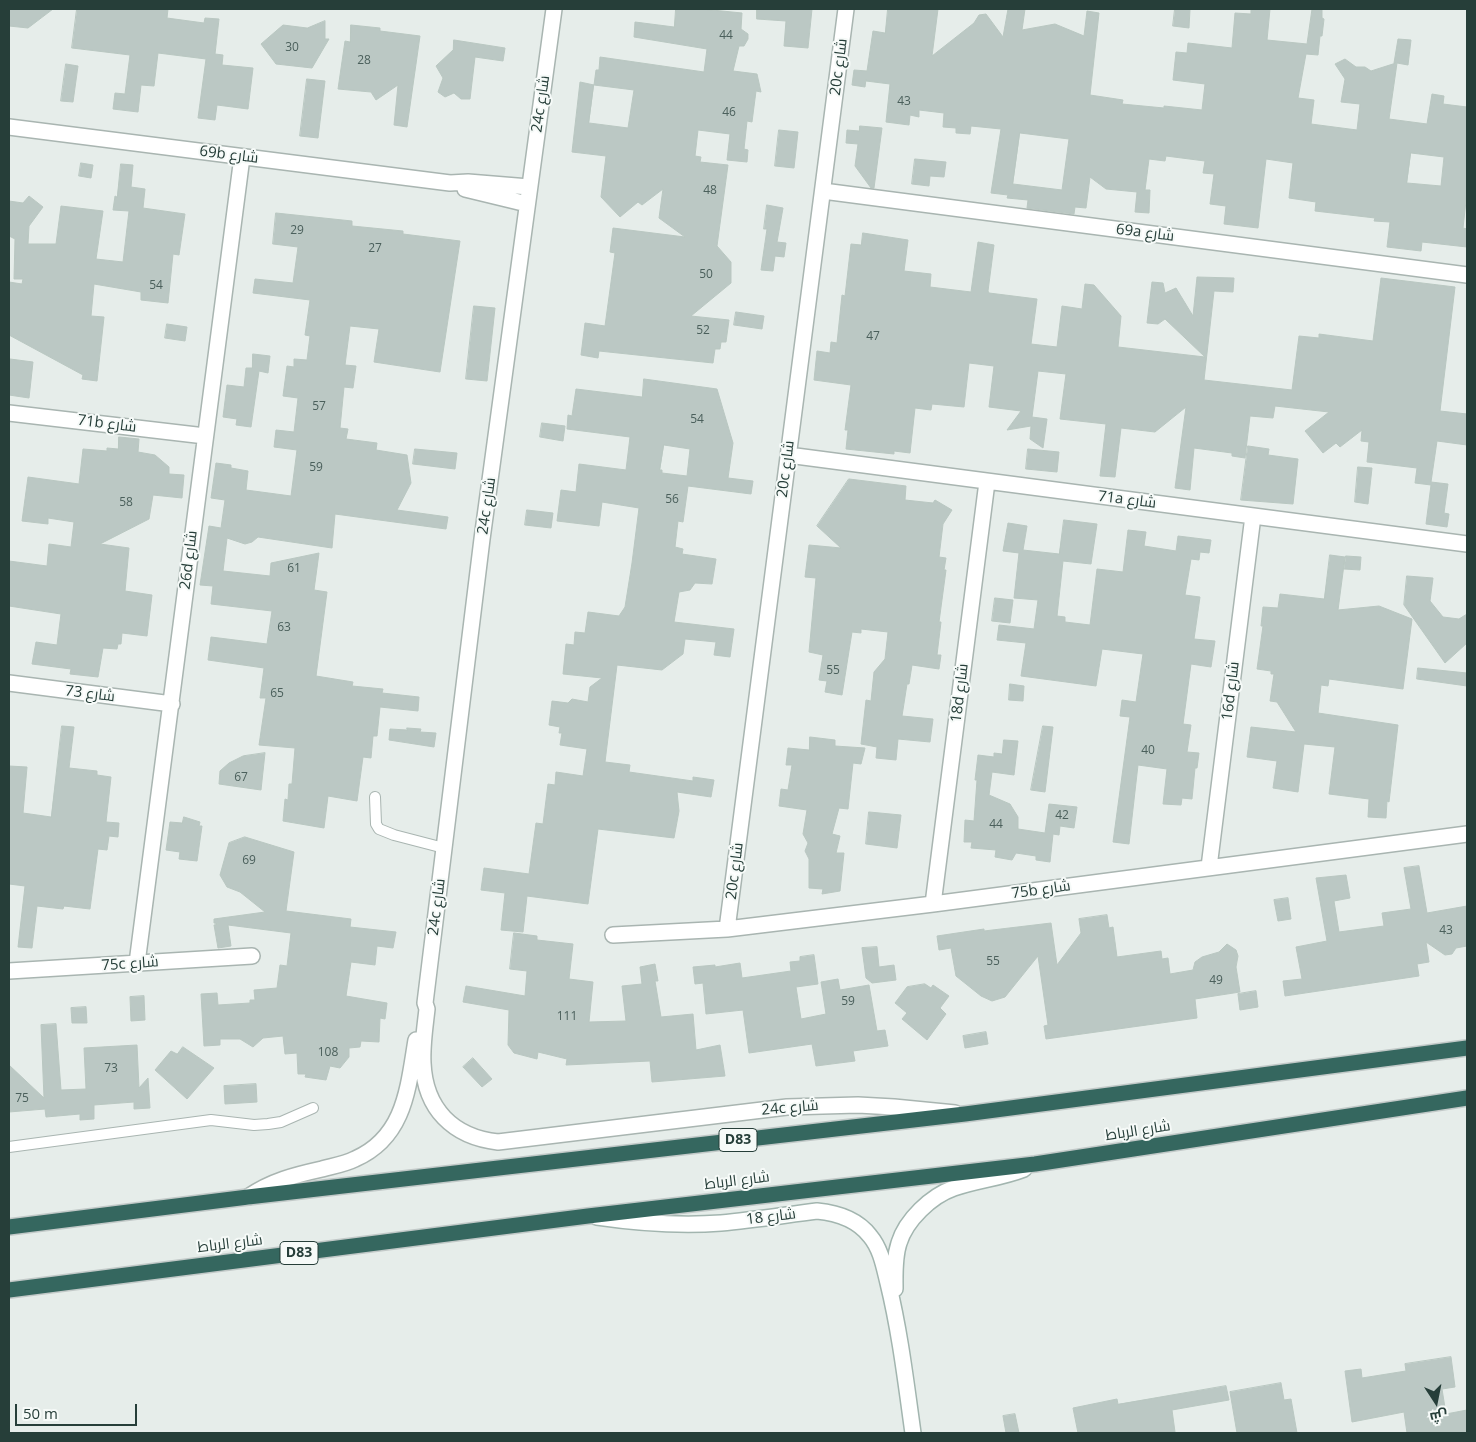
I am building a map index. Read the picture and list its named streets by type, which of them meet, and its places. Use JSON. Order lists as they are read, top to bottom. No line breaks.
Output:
{"streets":{"highway":["شارع الرباط","D83"],"street":["20c شارع","24c شارع","69b شارع","69a شارع","71b شارع","71a شارع","26d شارع","16d شارع","18d شارع","شارع 73","75b شارع","75c شارع","شارع 18"]},"crossings":[["20c شارع","69a شارع"],["20c شارع","71a شارع"],["20c شارع","75b شارع"],["24c شارع","69b شارع"],["24c شارع","D83"],["69b شارع","26d شارع"],["71b شارع","26d شارع"],["71a شارع","16d شارع"],["71a شارع","18d شارع"],["26d شارع","شارع 73"],["26d شارع","75c شارع"],["16d شارع","75b شارع"],["18d شارع","75b شارع"],["شارع الرباط","شارع 18"]],"house_numbers":["44","30","28","43","46","48","29","27","50","54","52","47","57","54","59","56","58","61","63","55","65","40","67","42","44","69","43","55","49","59","111","108","73","75"],"scale_bar":"50 m","north":"bottom"}
